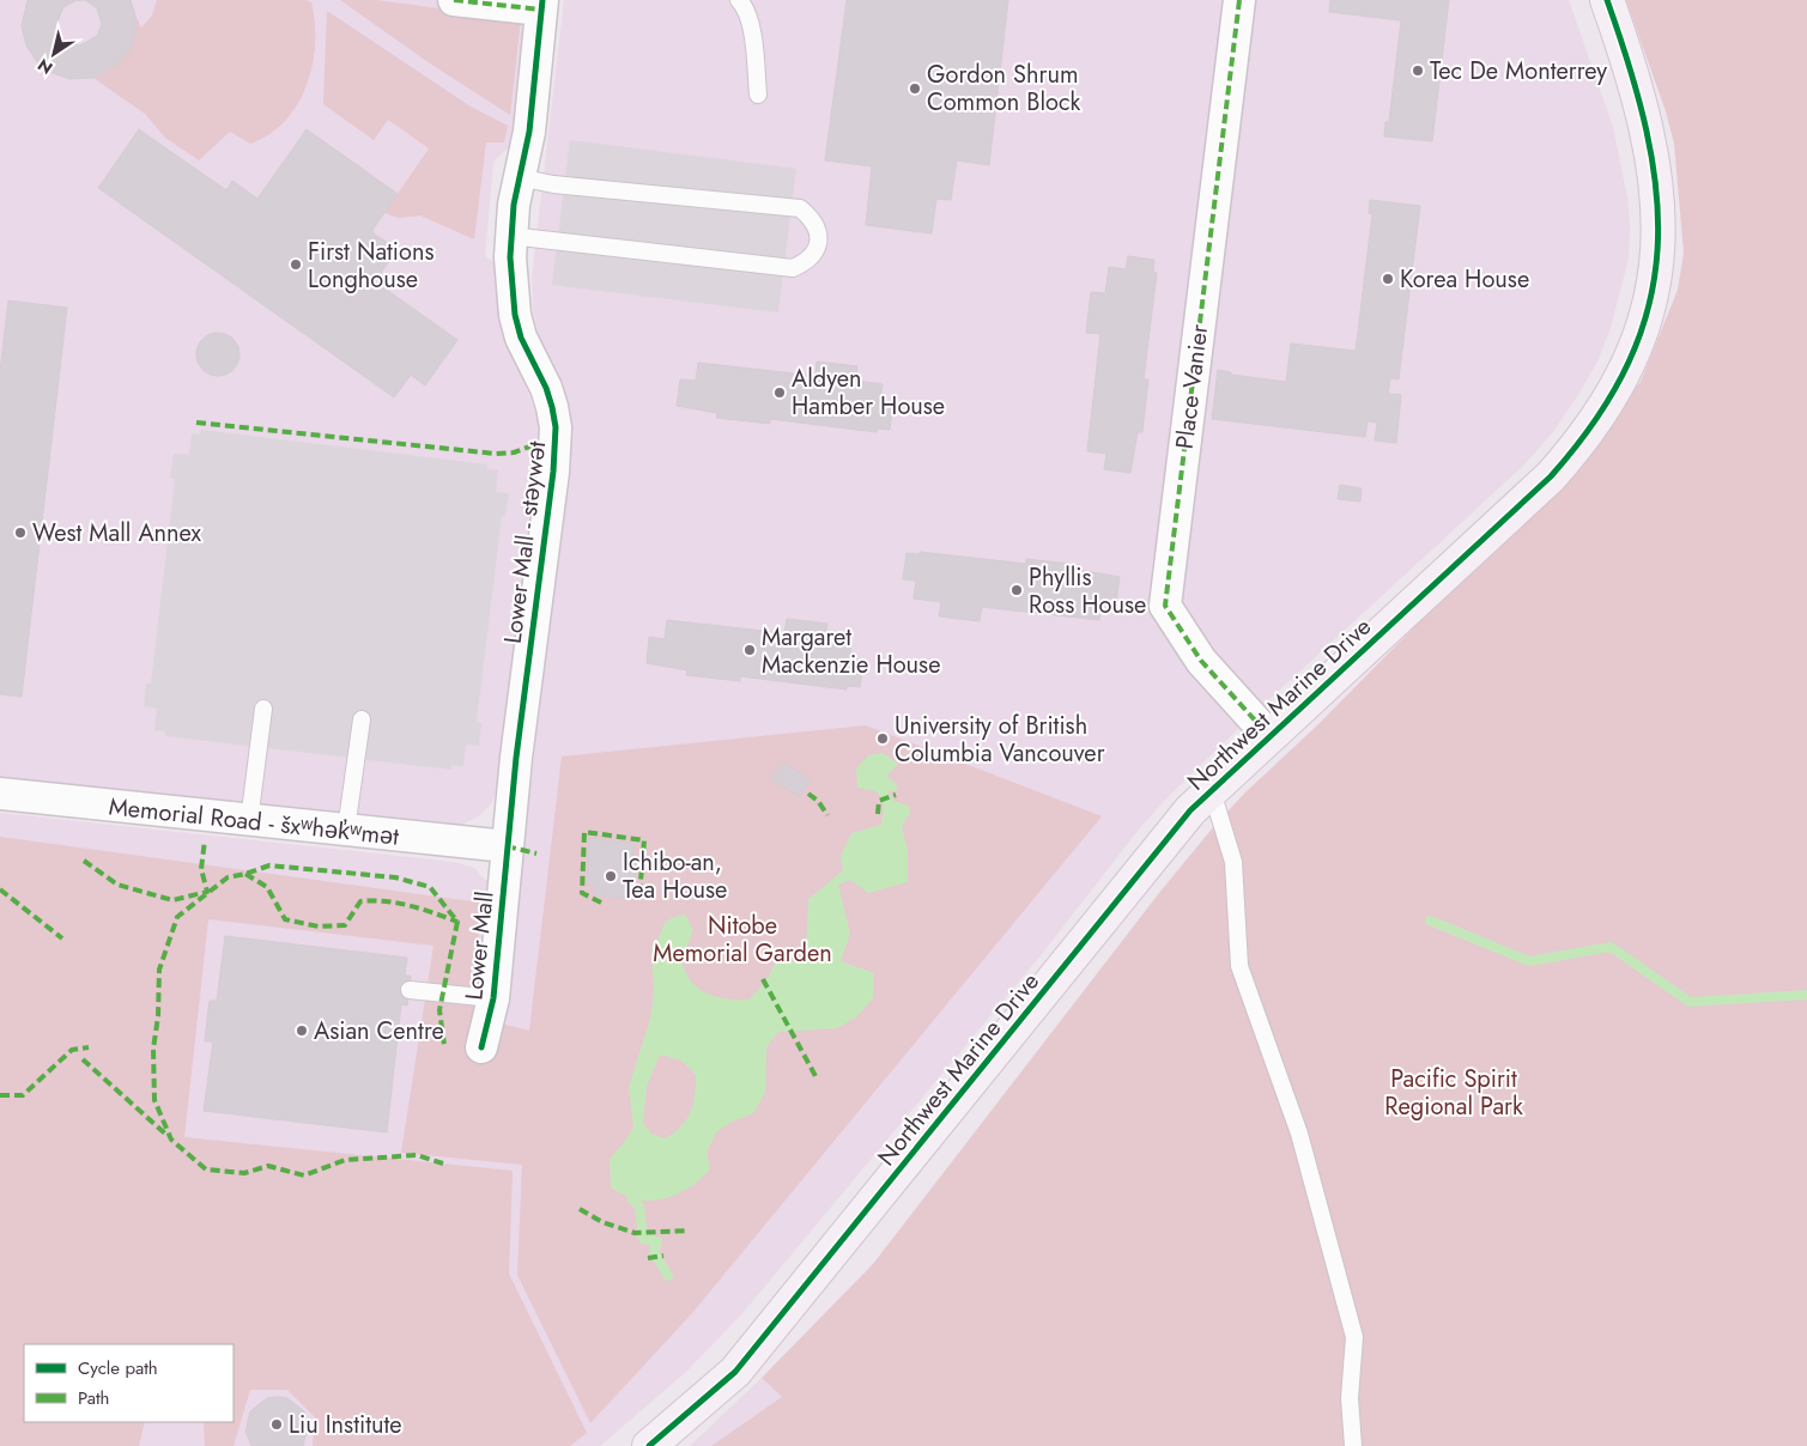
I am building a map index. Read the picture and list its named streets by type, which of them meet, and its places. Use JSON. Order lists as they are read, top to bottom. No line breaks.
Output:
{"streets":{"street":["Place Vanier","Lower Mall - stəywət","Northwest Marine Drive","Memorial Road - šxʷhək̓ʷmət","Lower Mall"]},"crossings":[["Place Vanier","Northwest Marine Drive"],["Lower Mall - stəywət","Memorial Road - šxʷhək̓ʷmət"],["Lower Mall - stəywət","Lower Mall"],["Memorial Road - šxʷhək̓ʷmət","Lower Mall"]],"parks":["Nitobe Memorial Garden","Pacific Spirit Regional Park"],"places":["Tec De Monterrey","Gordon Shrum Common Block","First Nations Longhouse","Korea House","Aldyen Hamber House","West Mall Annex","Phyllis Ross House","Margaret Mackenzie House","University of British Columbia Vancouver","Ichibo-an, Tea House","Asian Centre","Liu Institute"],"legend":["Cycle path","Path"],"north":"bottom left"}
